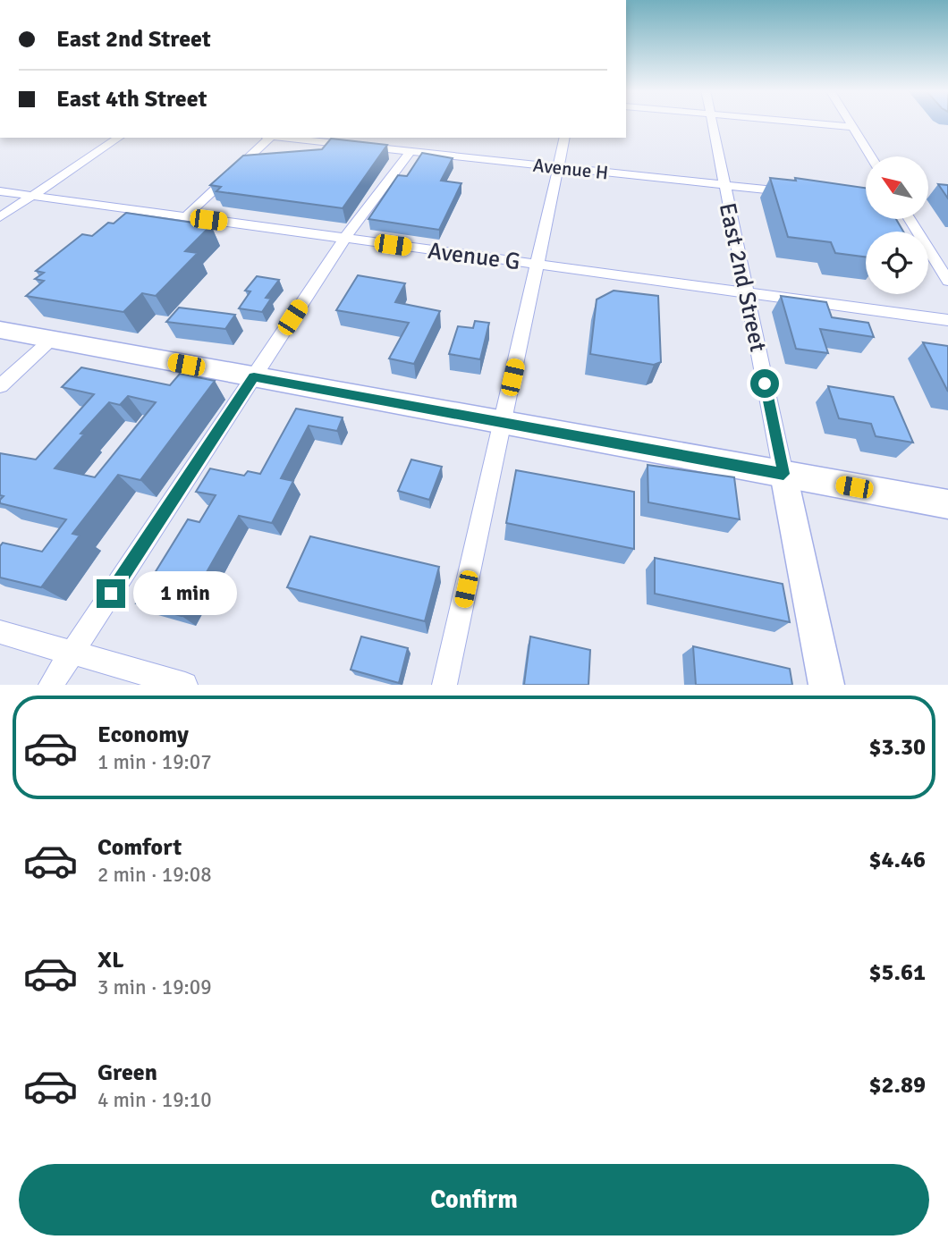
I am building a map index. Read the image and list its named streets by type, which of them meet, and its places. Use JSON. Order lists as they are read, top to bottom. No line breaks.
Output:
{"streets":{"street":["Avenue H","Avenue G","East 2nd Street"]},"crossings":[["Avenue H","East 2nd Street"],["Avenue G","East 2nd Street"]],"north":"top left","page":{"banner":["East 2nd Street","East 4th Street"],"bubble":"1 min","list":[{"name":"Economy","note":"1 min · 19:07","value":"$3.30"},{"name":"Comfort","note":"2 min · 19:08","value":"$4.46"},{"name":"XL","note":"3 min · 19:09","value":"$5.61"},{"name":"Green","note":"4 min · 19:10","value":"$2.89"}],"buttons":"Confirm"}}
